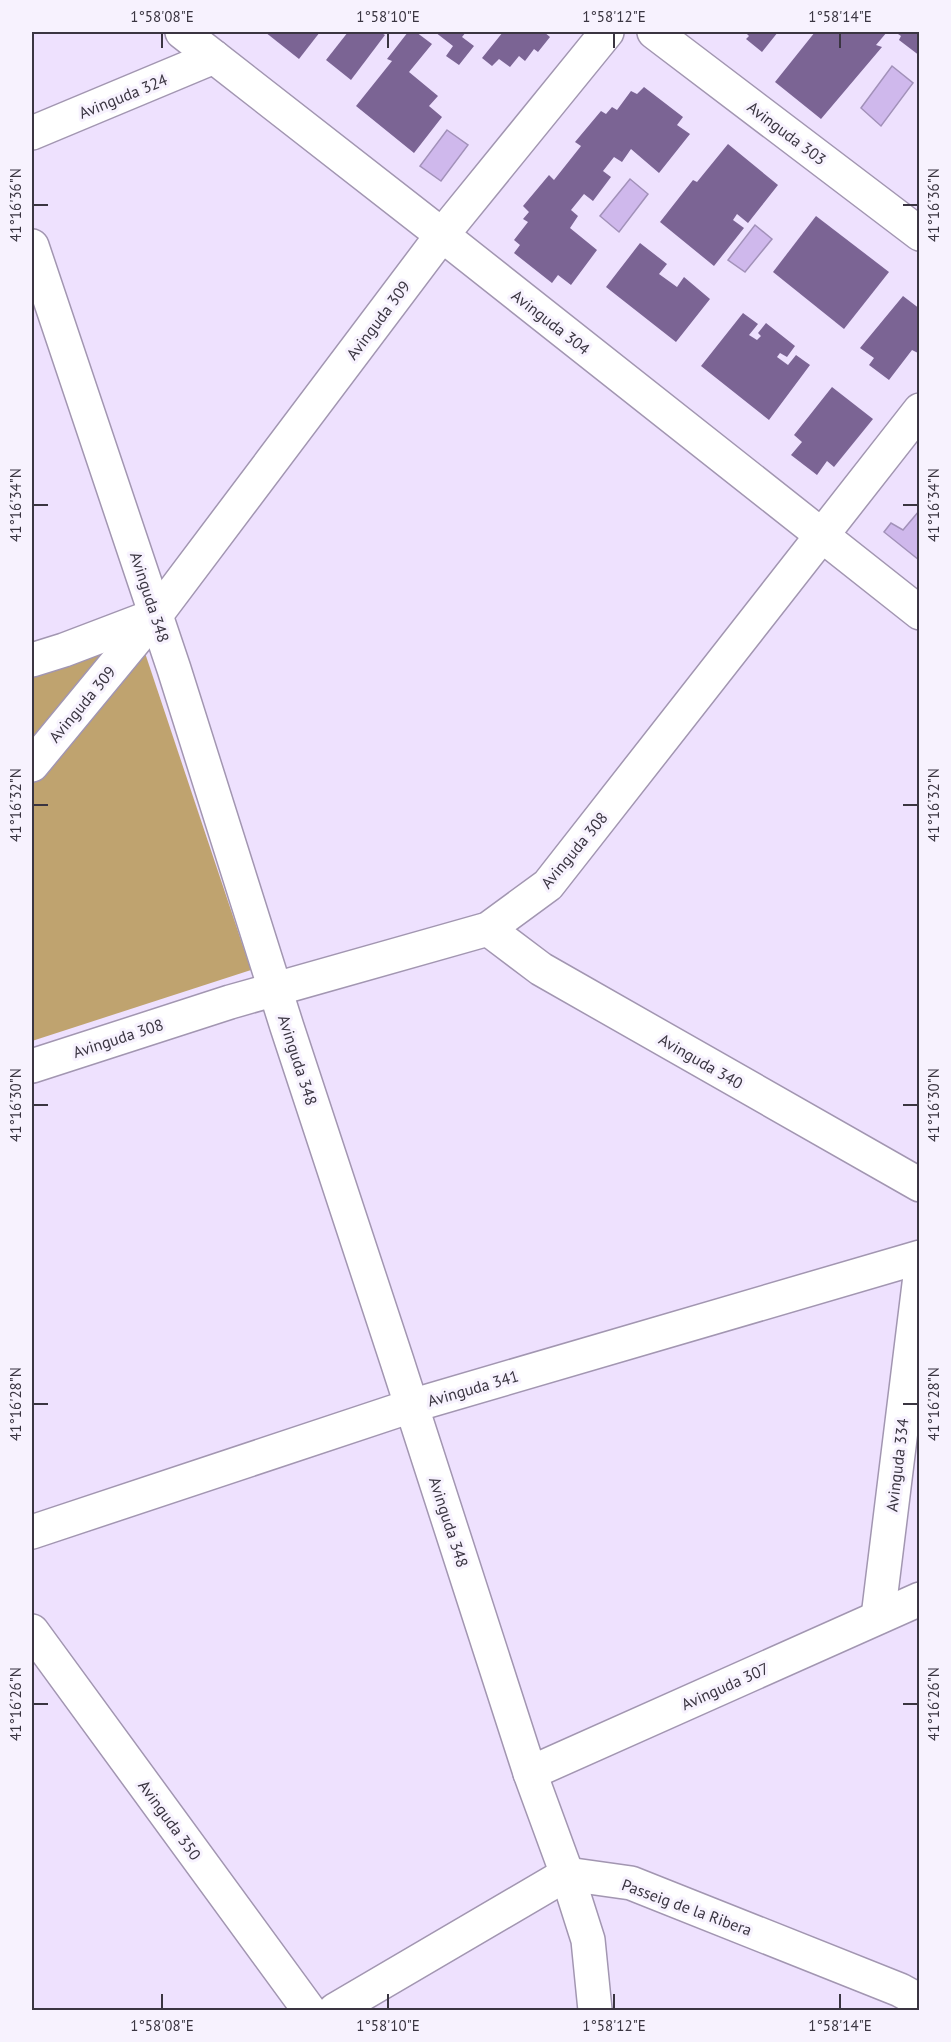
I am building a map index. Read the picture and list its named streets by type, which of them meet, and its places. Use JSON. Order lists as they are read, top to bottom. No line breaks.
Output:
{"streets":{"street":["Avinguda 324","Avinguda 303","Avinguda 309","Avinguda 304","Avinguda 348","Avinguda 308","Avinguda 340","Avinguda 341","Avinguda 334","Avinguda 307","Avinguda 350","Passeig de la Ribera"]},"crossings":[["Avinguda 324","Avinguda 304"],["Avinguda 309","Avinguda 304"],["Avinguda 309","Avinguda 348"],["Avinguda 304","Avinguda 308"],["Avinguda 348","Avinguda 308"],["Avinguda 348","Avinguda 341"],["Avinguda 348","Avinguda 307"],["Avinguda 348","Passeig de la Ribera"],["Avinguda 308","Avinguda 340"],["Avinguda 334","Avinguda 307"]],"coordinates":["1°58'08\"E","1°58'10\"E","1°58'12\"E","1°58'14\"E","41°16'36\"N","41°16'34\"N","41°16'32\"N","41°16'30\"N","41°16'28\"N","41°16'26\"N"]}
